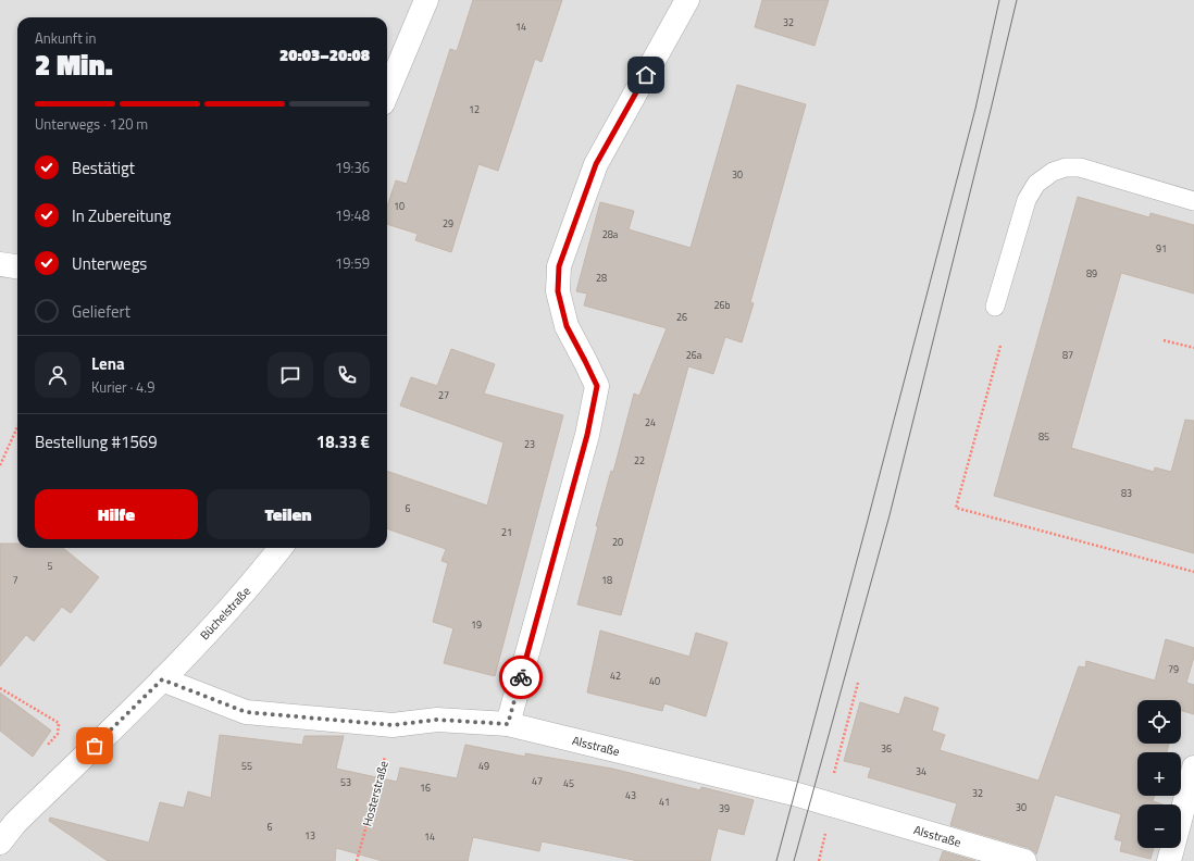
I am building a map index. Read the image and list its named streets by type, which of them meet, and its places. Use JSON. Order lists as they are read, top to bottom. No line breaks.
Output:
{"streets":{"street":["Büchelstraße","Alsstraße"],"path":["Hosterstraße"]},"crossings":[["Büchelstraße","Alsstraße"],["Alsstraße","Hosterstraße"]],"house_numbers":["32","14","12","30","10","29","28a","91","89","28","26b","26","26a","87","27","24","85","23","22","83","6","21","20","5","7","18","19","79","42","40","36","55","49","34","47","53","45","16","32","43","41","30","39","6","13","14"],"page":{"heading":["2 Min.","Ankunft in","20:03–20:08"],"panel":["Lena","Kurier · 4.9","Bestellung #1569","18.33 €"],"bar":"Unterwegs · 120 m","list":[["Bestätigt","19:36"],["In Zubereitung","19:48"],["Unterwegs","19:59"],"Geliefert"],"buttons":["Hilfe","Teilen"],"map_buttons":["+","−"]}}
